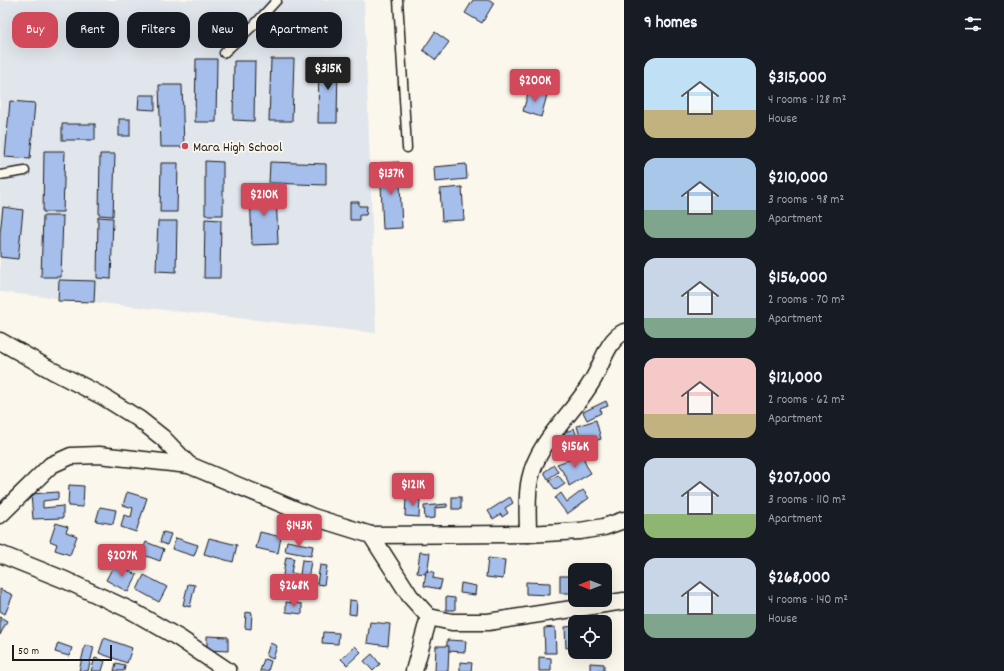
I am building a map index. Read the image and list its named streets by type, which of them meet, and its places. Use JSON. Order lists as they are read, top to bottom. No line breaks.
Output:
{"places":["Mara High School"],"scale_bar":"50 m","north":"left","page":{"heading":"9 homes","chip":["Buy","Rent","Filters","New","Apartment"],"list":[{"name":"$315,000","note":"4 rooms · 128 m² · House"},{"name":"$210,000","note":"3 rooms · 98 m² · Apartment"},{"name":"$156,000","note":"2 rooms · 70 m² · Apartment"},{"name":"$121,000","note":"2 rooms · 62 m² · Apartment"},{"name":"$207,000","note":"3 rooms · 110 m² · Apartment"},{"name":"$268,000","note":"4 rooms · 140 m² · House"}],"price":["$315K","$200K","$137K","$210K","$156K","$121K","$143K","$207K","$268K"],"scale":"50 m"}}
